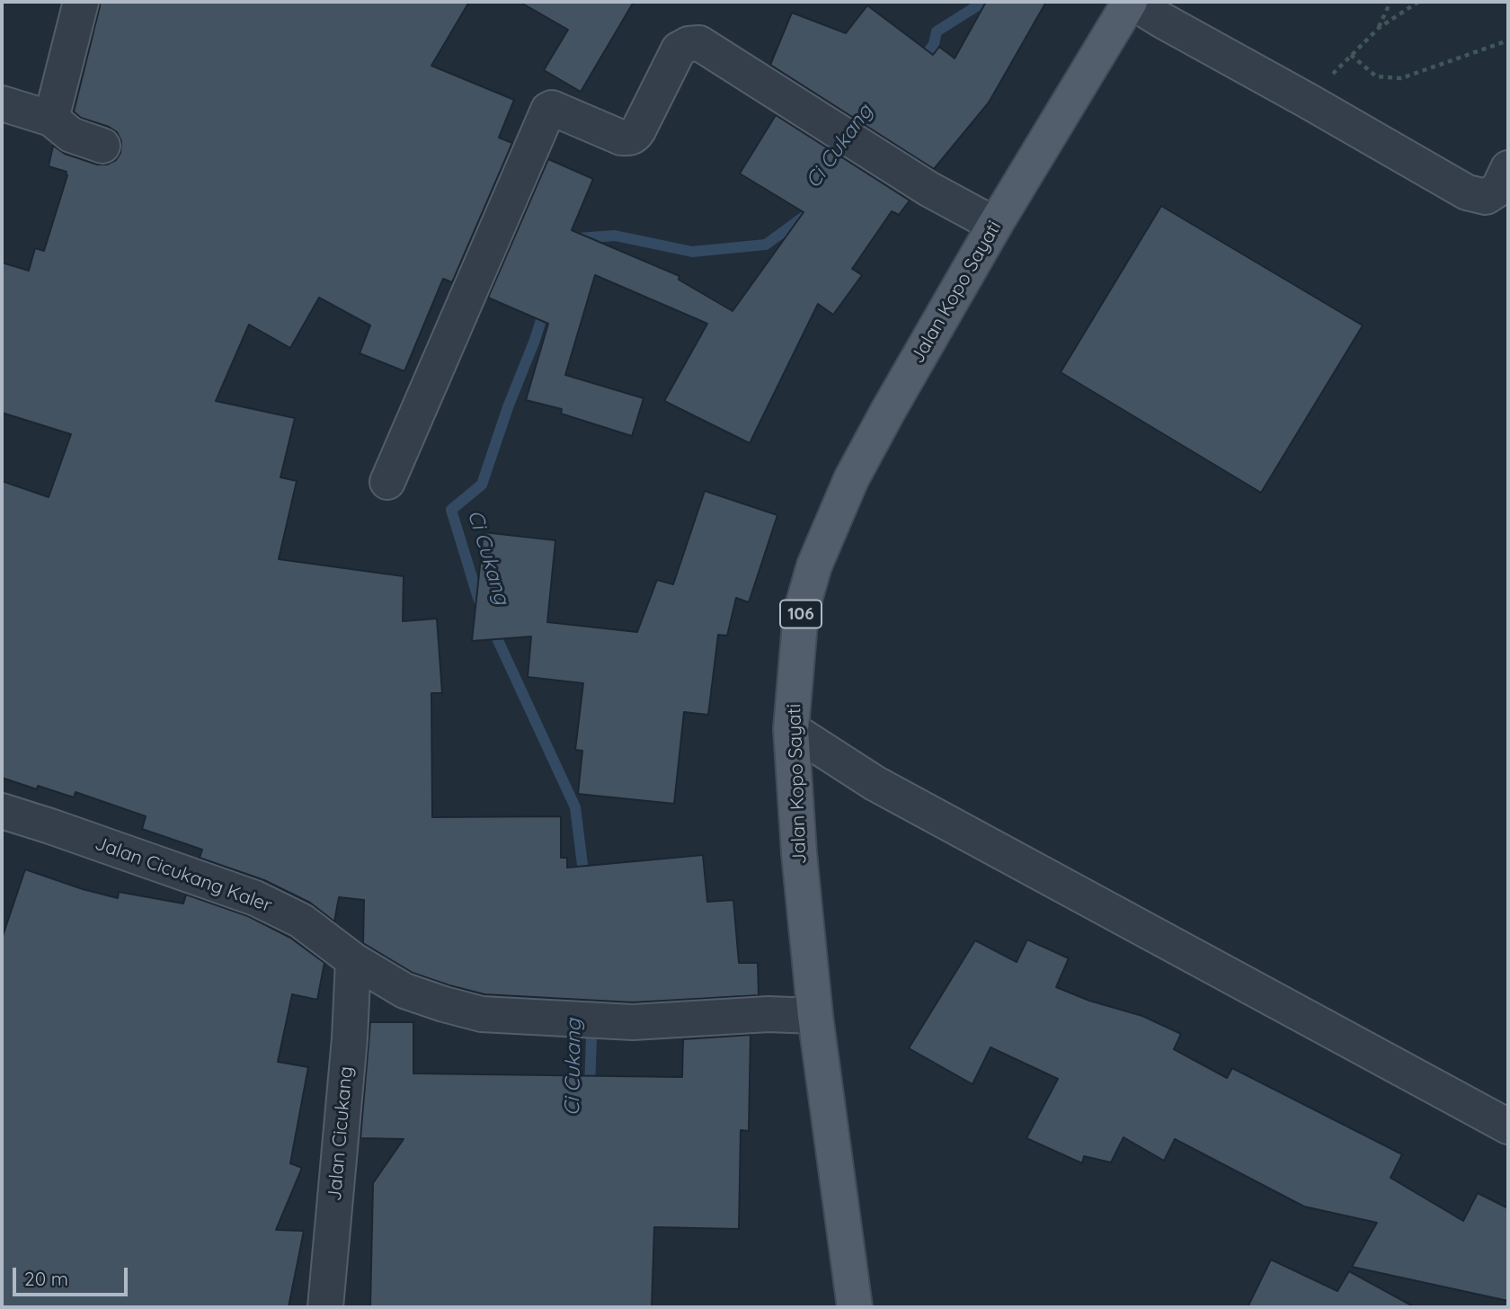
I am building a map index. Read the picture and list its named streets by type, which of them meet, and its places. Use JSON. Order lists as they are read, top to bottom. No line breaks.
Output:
{"streets":{"main road":["Jalan Kopo Sayati","106"],"street":["Jalan Cicukang Kaler","Jalan Cicukang"]},"crossings":[["Jalan Kopo Sayati","Jalan Cicukang Kaler"],["Jalan Cicukang Kaler","Jalan Cicukang"]],"water":["Ci Cukang"],"scale_bar":"20 m"}
